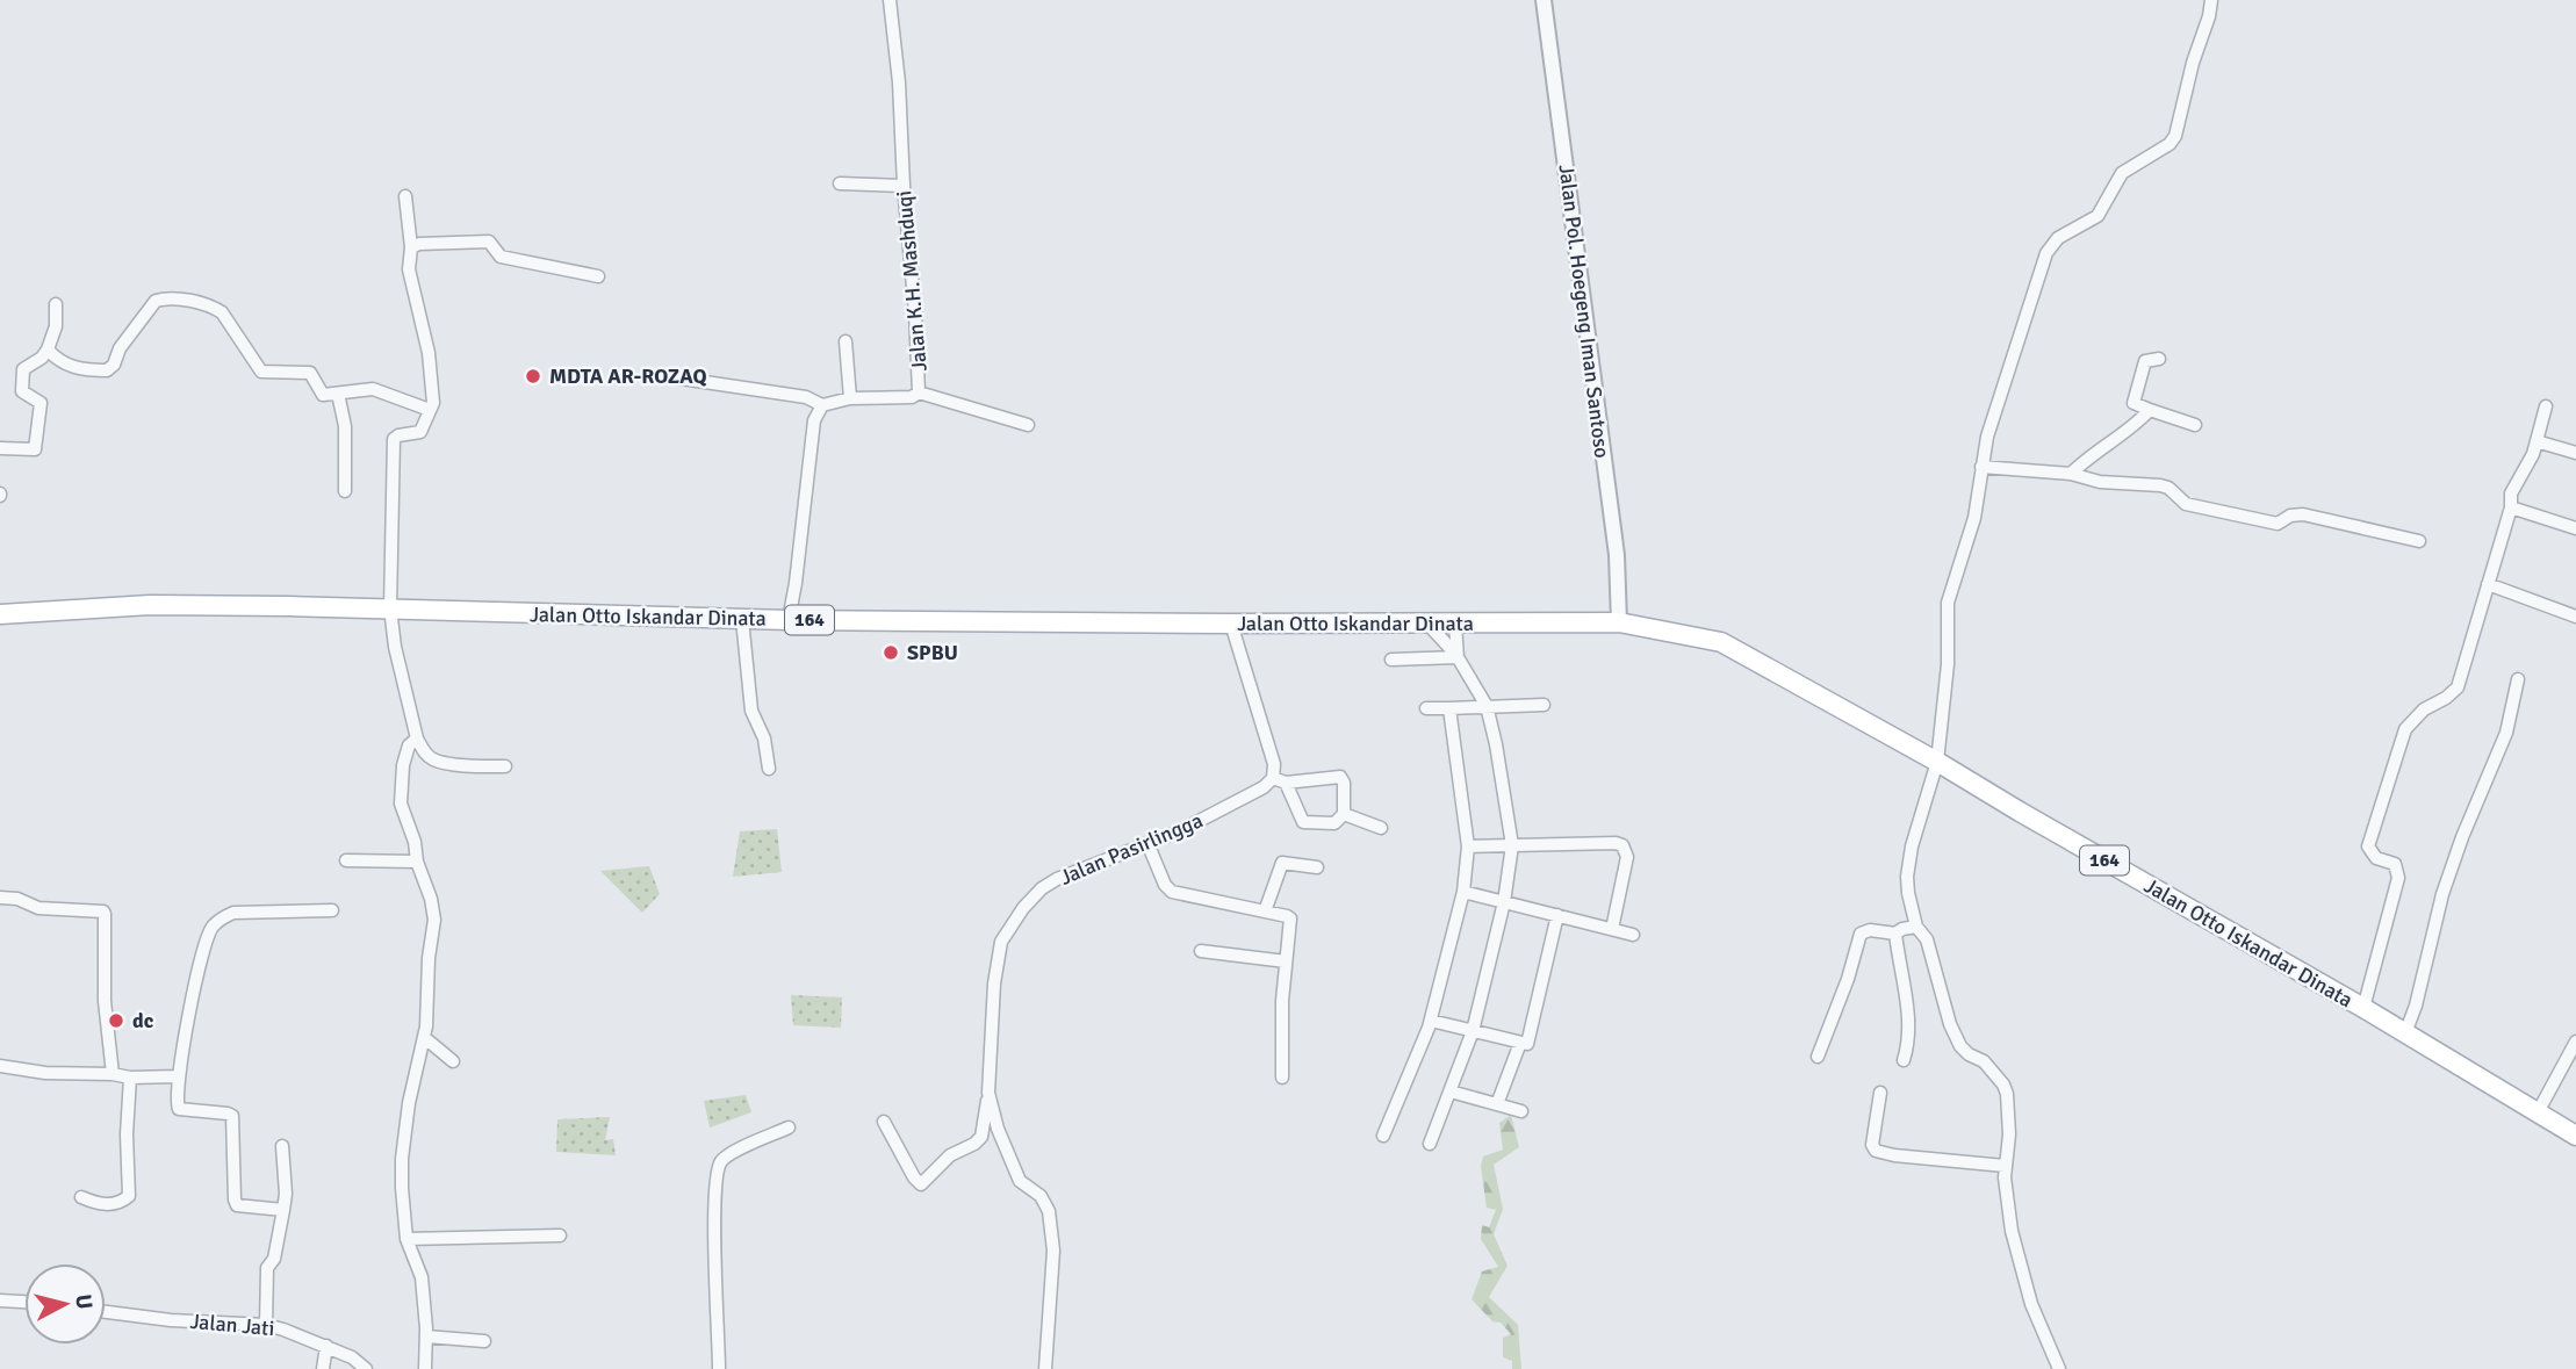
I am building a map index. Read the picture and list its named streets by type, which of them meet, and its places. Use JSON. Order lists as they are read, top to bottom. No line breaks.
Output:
{"streets":{"main road":["Jalan Otto Iskandar Dinata","164"],"street":["Jalan K.H. Mashduqi","Jalan Pol. Hoegeng Iman Santoso","Jalan Pasirlingga","Jalan Jati"]},"crossings":[["Jalan Pol. Hoegeng Iman Santoso","Jalan Otto Iskandar Dinata"]],"places":["MDTA AR-ROZAQ","SPBU","dc"],"north":"right"}
